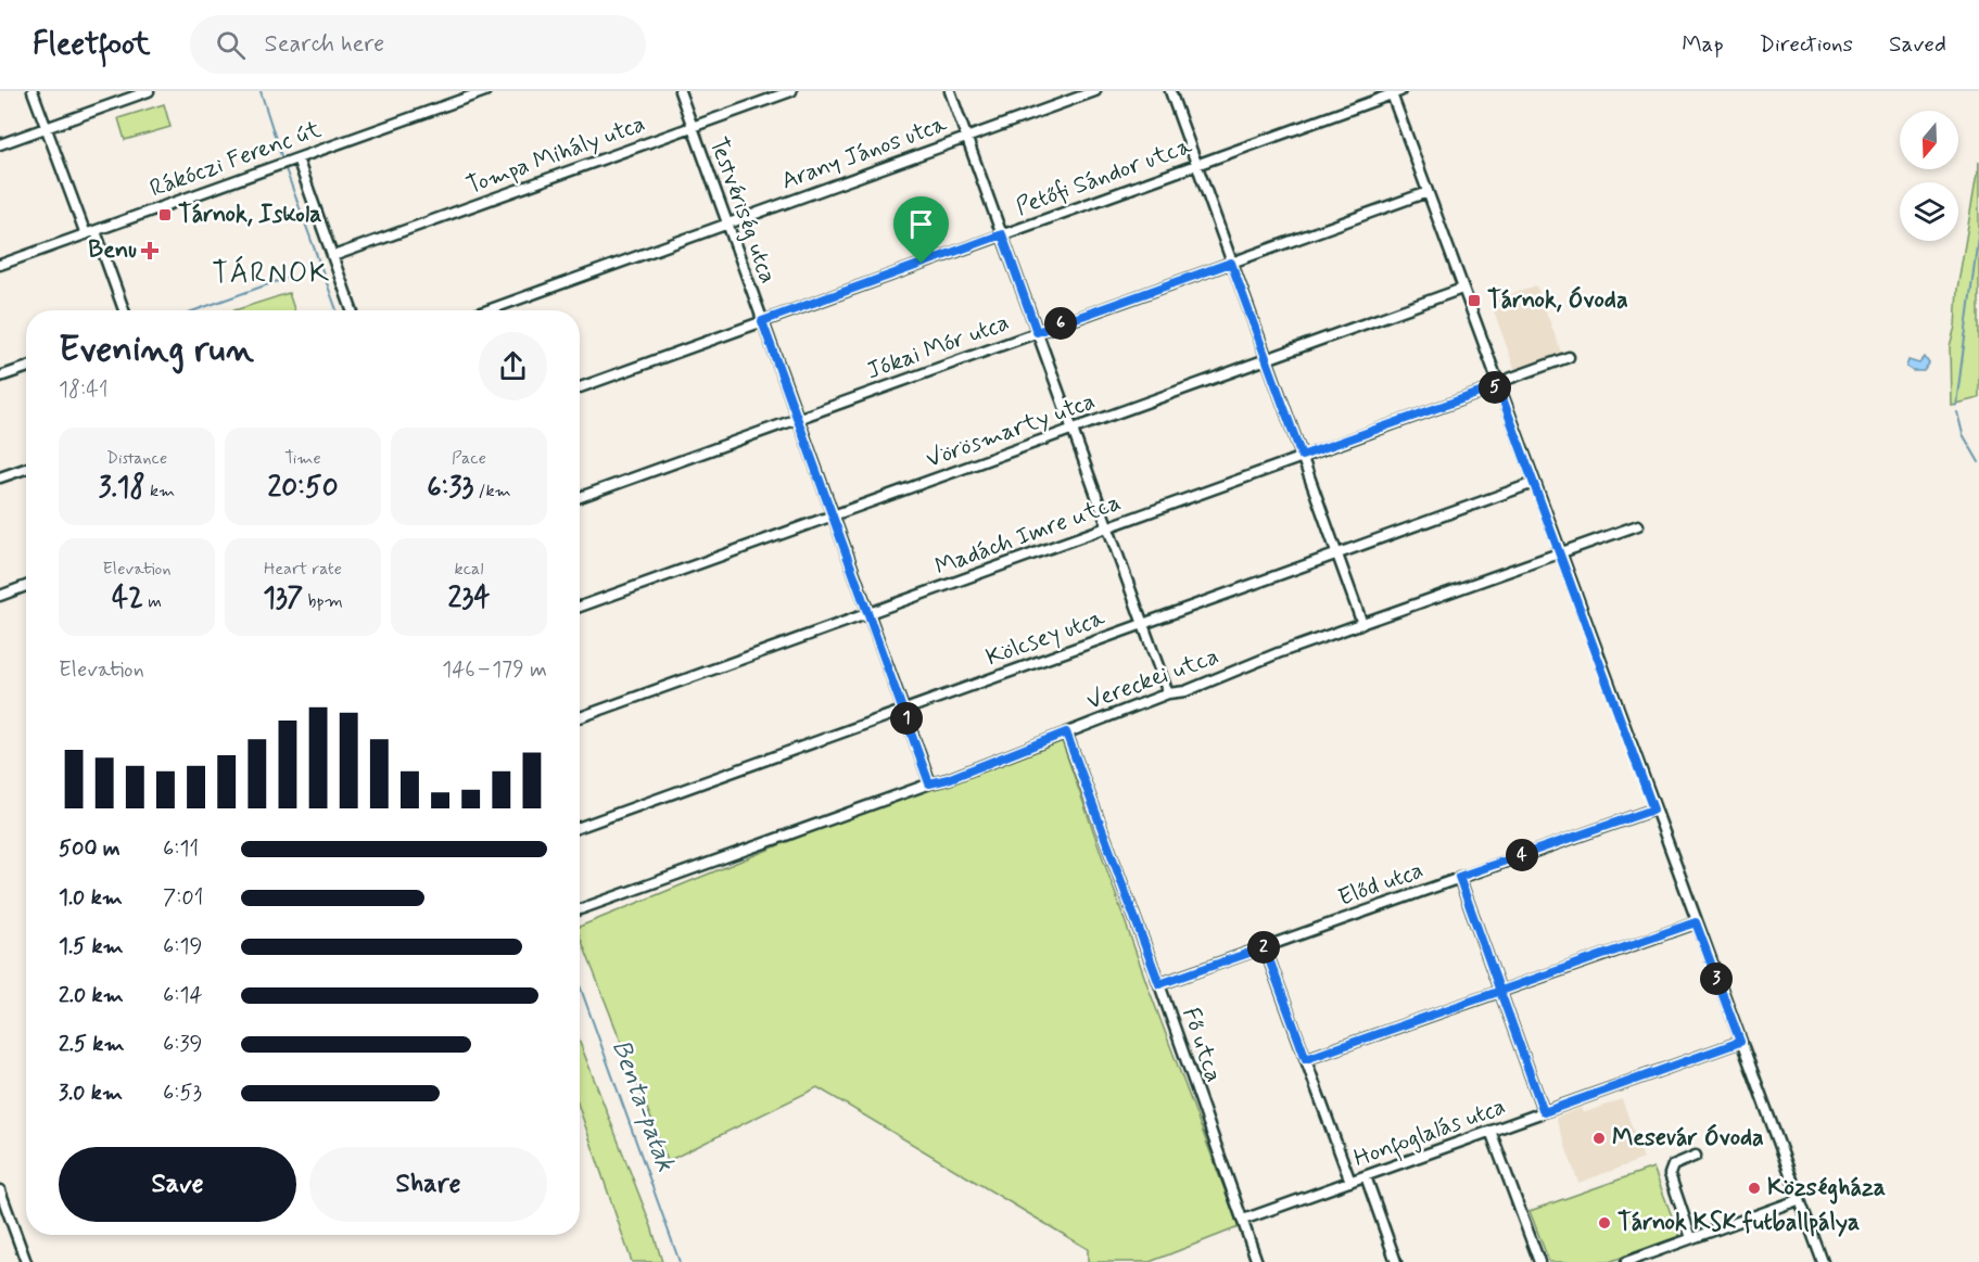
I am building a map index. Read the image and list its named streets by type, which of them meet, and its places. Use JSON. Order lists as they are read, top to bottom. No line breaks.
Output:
{"streets":{"street":["Arany János utca","Tompa Mihály utca","Rákóczi Ferenc út","Petőfi Sándor utca","Testvériség utca","Jókai Mór utca","Vörösmarty utca","Madách Imre utca","Kölcsey utca","Vereckei utca","Előd utca","Fő utca","Honfoglalás utca"]},"crossings":[["Arany János utca","Testvériség utca"],["Tompa Mihály utca","Testvériség utca"],["Petőfi Sándor utca","Testvériség utca"],["Testvériség utca","Jókai Mór utca"],["Testvériség utca","Vörösmarty utca"],["Testvériség utca","Madách Imre utca"],["Testvériség utca","Kölcsey utca"],["Testvériség utca","Vereckei utca"],["Vereckei utca","Fő utca"],["Előd utca","Fő utca"],["Fő utca","Honfoglalás utca"]],"districts":["TÁRNOK"],"water":["Benta-patak"],"places":{"transit":["Tárnok, Iskola","Tárnok, Óvoda"],"health":["Benu"],"other":["Mesevár Óvoda","Községháza","Tárnok KSK futballpálya"]},"north":"bottom","page":{"header":"Fleetfoot","search":"Search here","nav":["Map","Directions","Saved"],"pins":["6","5","1","4","2","3"],"heading":["Evening run","18:41"],"stats":[["Distance","3.18 km"],["Time","20:50"],["Pace","6:33 /km"],["Elevation","42 m"],["Heart rate","137 bpm"],["kcal","234"]],"chart":["Elevation","146–179 m"],"list":[{"name":"500 m","note":"6:11"},{"name":"1.0 km","note":"7:01"},{"name":"1.5 km","note":"6:19"},{"name":"2.0 km","note":"6:14"},{"name":"2.5 km","note":"6:39"},{"name":"3.0 km","note":"6:53"}],"buttons":["Save","Share"]}}
